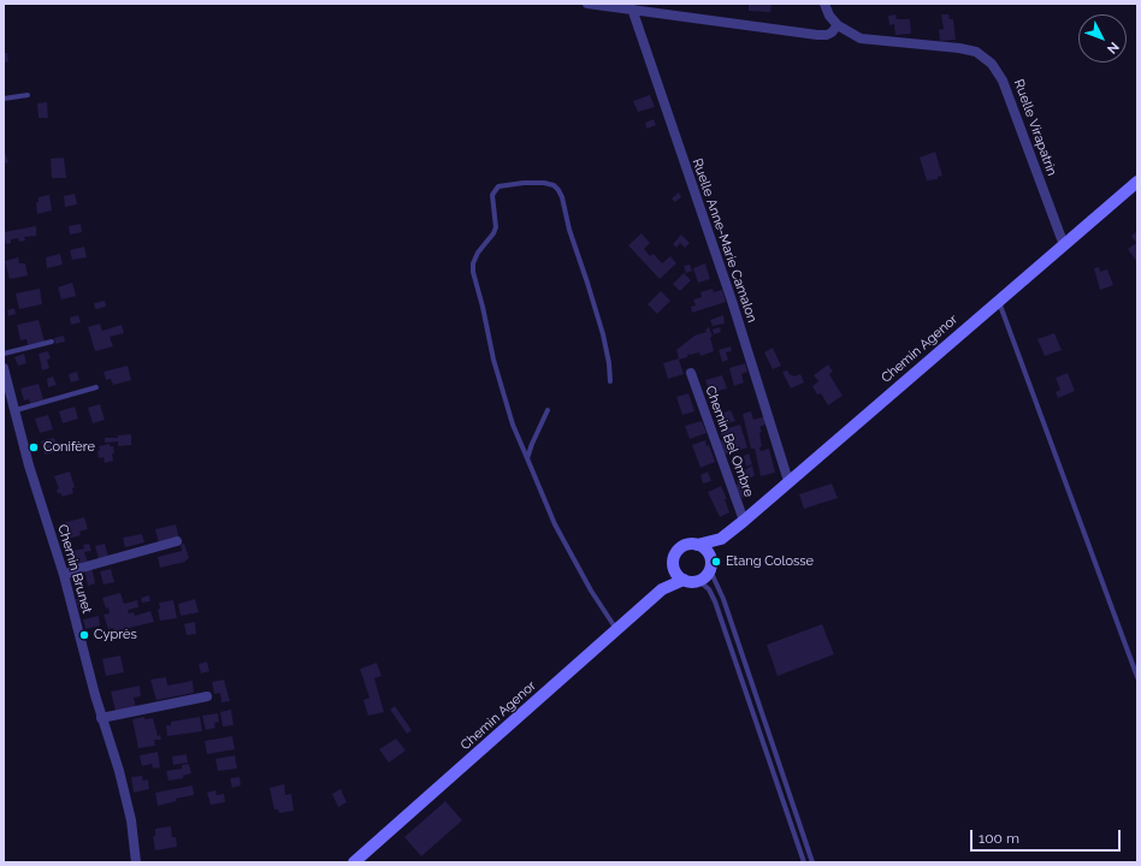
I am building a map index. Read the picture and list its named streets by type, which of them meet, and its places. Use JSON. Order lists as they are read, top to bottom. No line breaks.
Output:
{"streets":{"main road":["Chemin Agenor"],"street":["Ruelle Virapatrin","Ruelle Anne-Marie Camalon","Chemin Bel Ombre","Chemin Brunet"]},"crossings":[["Ruelle Virapatrin","Chemin Agenor"],["Ruelle Anne-Marie Camalon","Chemin Agenor"],["Chemin Agenor","Chemin Bel Ombre"]],"places":["Conifère","Etang Colosse","Cyprès"],"scale_bar":"100 m","north":"bottom right"}
